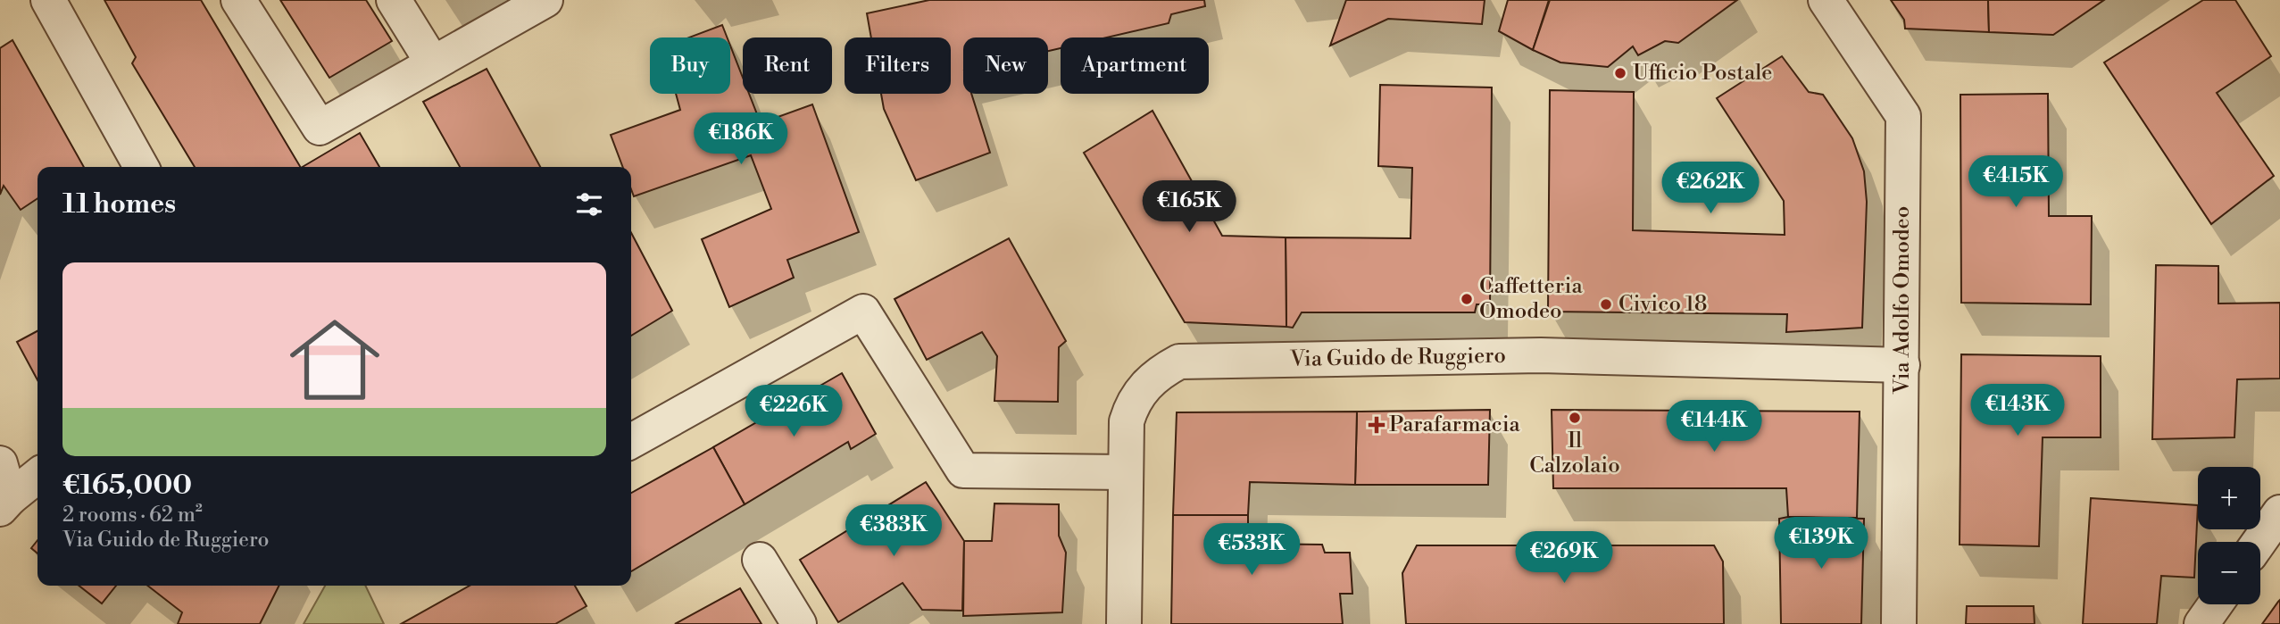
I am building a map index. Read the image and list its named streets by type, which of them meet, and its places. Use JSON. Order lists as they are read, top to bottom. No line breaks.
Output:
{"streets":{"street":["Via Adolfo Omodeo","Via Guido de Ruggiero"]},"crossings":[["Via Adolfo Omodeo","Via Guido de Ruggiero"]],"places":{"other":["Ufficio Postale","Caffetteria Omodeo","Civico 18","Il Calzolaio"],"health":["Parafarmacia"]},"page":{"chip":["Buy","Rent","Filters","New","Apartment"],"price":["€186K","€415K","€262K","€165K","€143K","€226K","€144K","€383K","€139K","€533K","€269K"],"heading":"11 homes","list":[{"name":"€165,000","note":"2 rooms · 62 m² · Via Guido de Ruggiero"}],"map_buttons":["+","−"]}}
